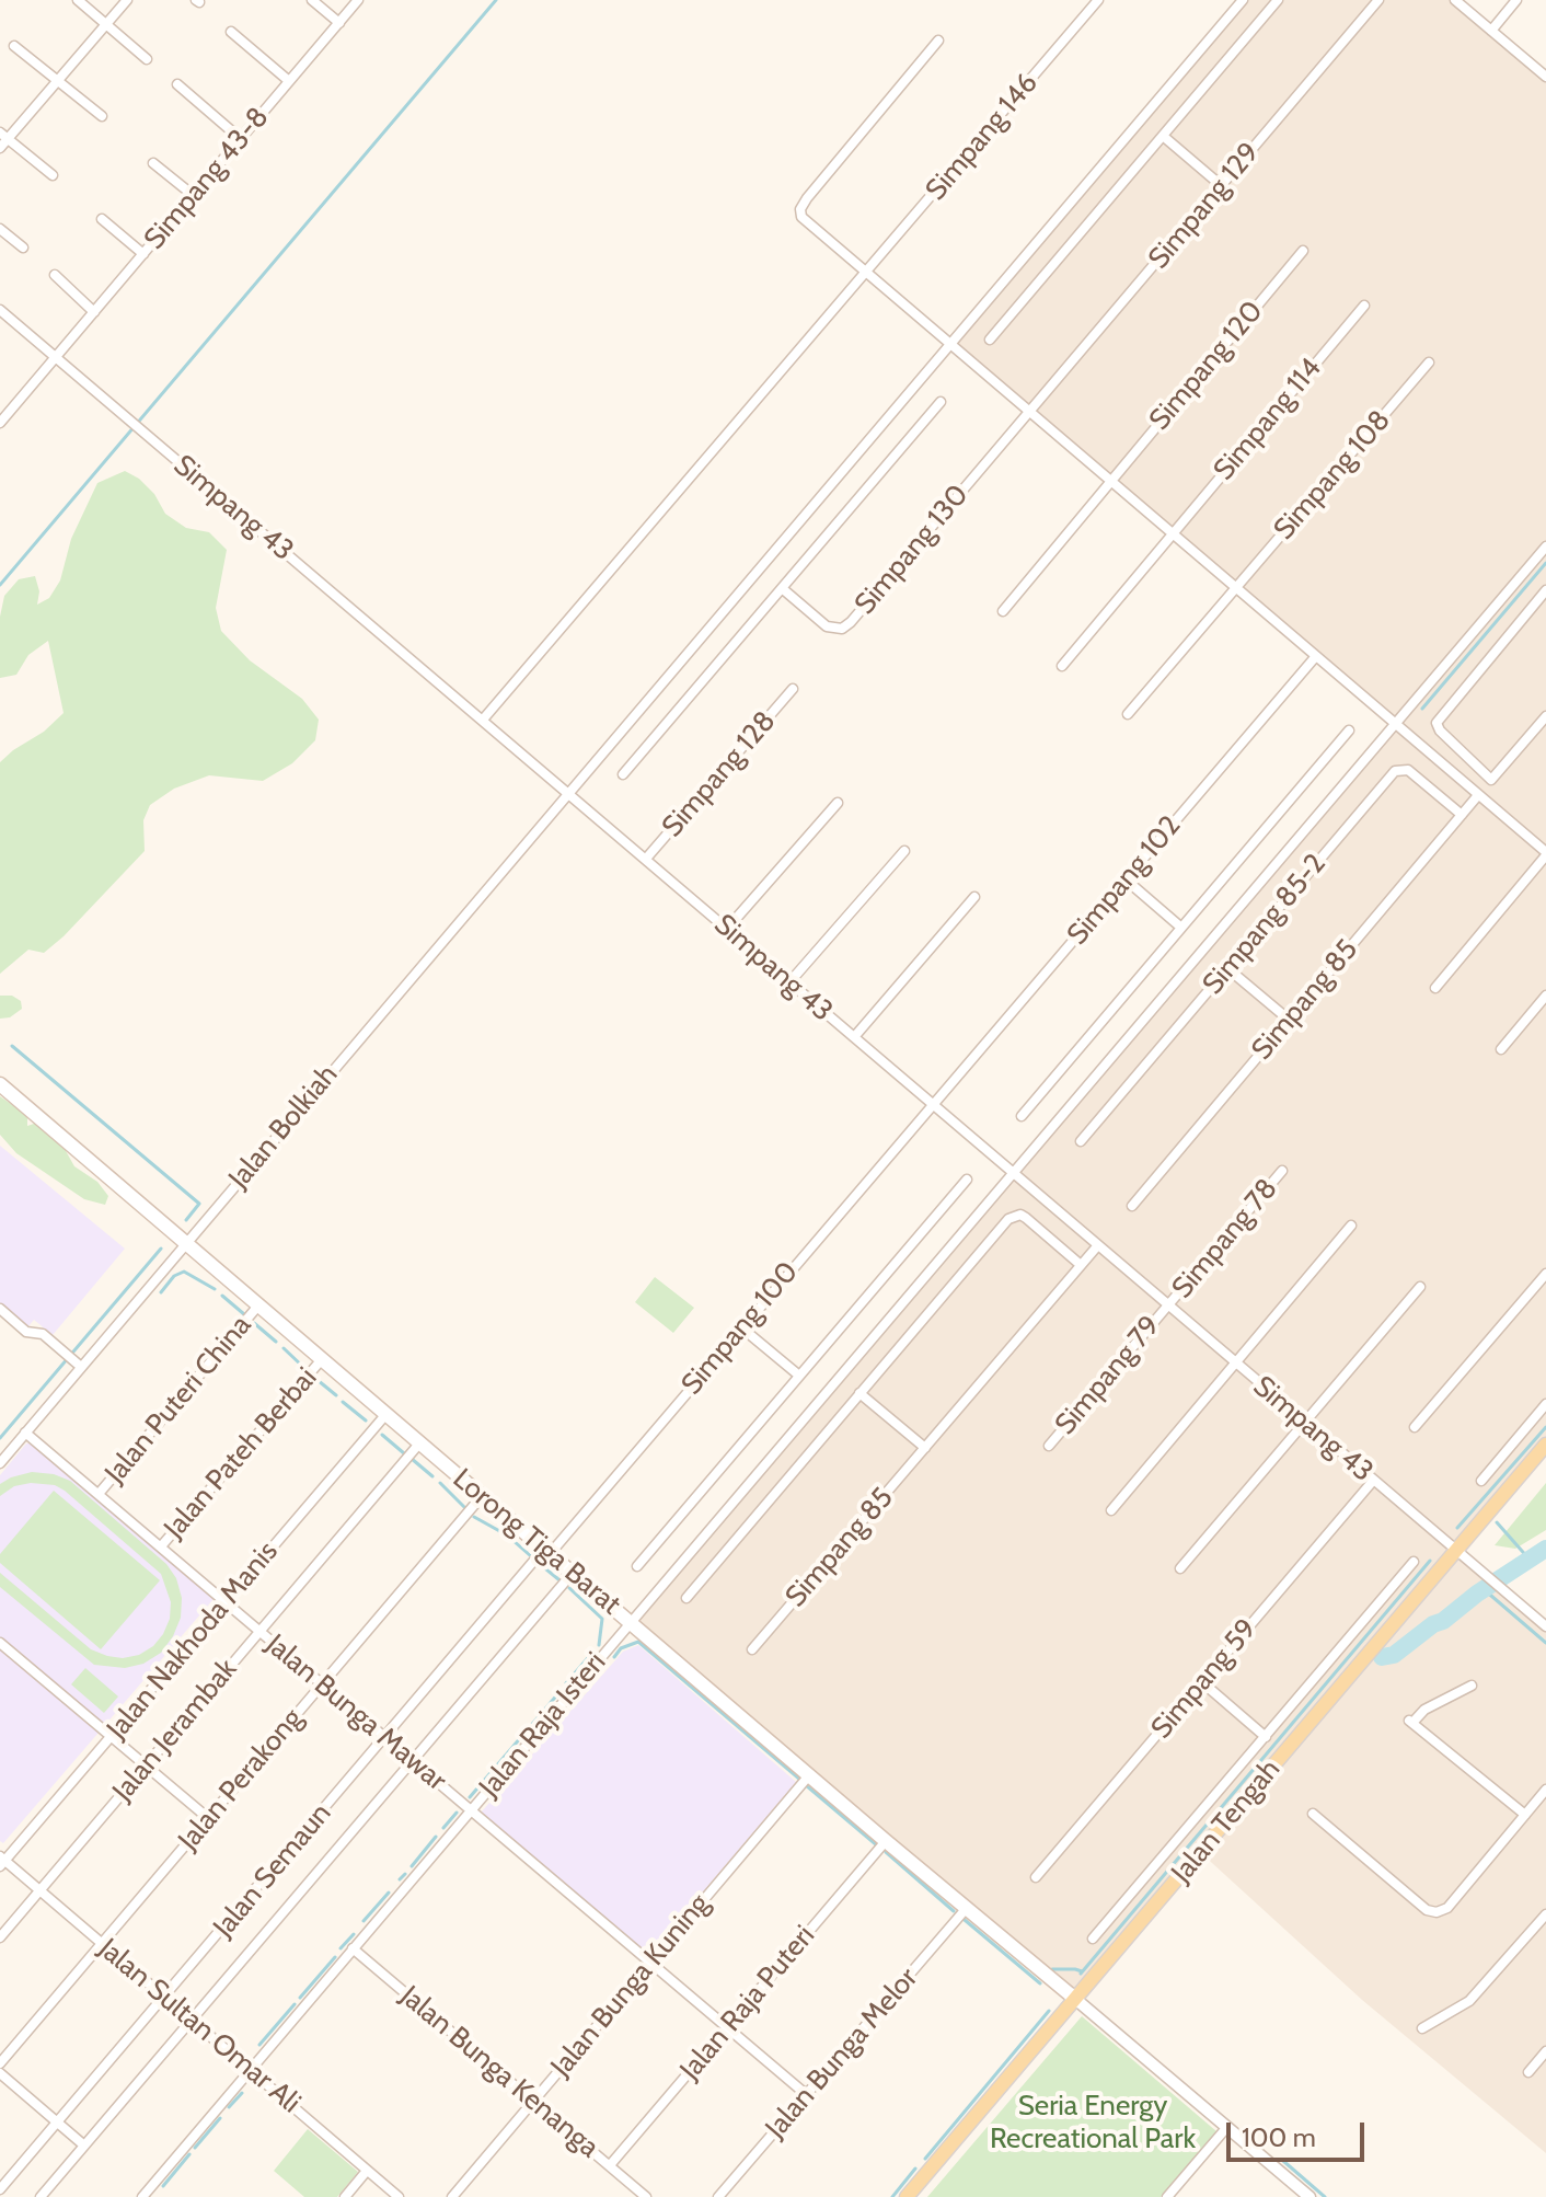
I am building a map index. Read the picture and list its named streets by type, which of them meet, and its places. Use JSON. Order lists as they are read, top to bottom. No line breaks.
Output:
{"streets":{"main road":["Lorong Tiga Barat","Jalan Tengah"],"street":["Simpang 146","Simpang 43-8","Simpang 129","Simpang 120","Simpang 114","Simpang 108","Simpang 43","Simpang 130","Simpang 128","Simpang 102","Simpang 85-2","Simpang 85","Jalan Bolkiah","Simpang 78","Simpang 100","Simpang 79","Jalan Puteri China","Jalan Pateh Berbai","Jalan Nakhoda Manis","Simpang 59","Jalan Bunga Mawar","Jalan Raja Isteri","Jalan Jerambak","Jalan Perakong","Jalan Semaun","Jalan Bunga Kuning","Jalan Raja Puteri","Jalan Sultan Omar Ali","Jalan Bunga Melor","Jalan Bunga Kenanga"]},"crossings":[["Simpang 146","Simpang 43"],["Simpang 43-8","Simpang 43"],["Simpang 129","Simpang 130"],["Simpang 43","Simpang 128"],["Simpang 43","Simpang 102"],["Simpang 43","Simpang 85"],["Simpang 43","Jalan Bolkiah"],["Simpang 43","Simpang 78"],["Simpang 43","Simpang 100"],["Simpang 43","Simpang 79"],["Simpang 43","Simpang 59"],["Simpang 43","Jalan Raja Isteri"],["Simpang 43","Jalan Tengah"],["Simpang 102","Simpang 100"],["Simpang 85-2","Simpang 85"],["Jalan Bolkiah","Lorong Tiga Barat"],["Jalan Bolkiah","Jalan Bunga Mawar"],["Simpang 78","Simpang 79"],["Simpang 100","Lorong Tiga Barat"],["Simpang 100","Jalan Semaun"],["Jalan Puteri China","Lorong Tiga Barat"],["Jalan Puteri China","Jalan Bunga Mawar"],["Jalan Pateh Berbai","Lorong Tiga Barat"],["Jalan Pateh Berbai","Jalan Bunga Mawar"],["Lorong Tiga Barat","Jalan Nakhoda Manis"],["Lorong Tiga Barat","Jalan Raja Isteri"],["Lorong Tiga Barat","Jalan Jerambak"],["Lorong Tiga Barat","Jalan Perakong"],["Lorong Tiga Barat","Jalan Tengah"],["Lorong Tiga Barat","Jalan Semaun"],["Lorong Tiga Barat","Jalan Bunga Kuning"],["Lorong Tiga Barat","Jalan Raja Puteri"],["Lorong Tiga Barat","Jalan Bunga Melor"],["Jalan Nakhoda Manis","Jalan Bunga Mawar"],["Jalan Nakhoda Manis","Jalan Sultan Omar Ali"],["Jalan Bunga Mawar","Jalan Raja Isteri"],["Jalan Bunga Mawar","Jalan Jerambak"],["Jalan Bunga Mawar","Jalan Perakong"],["Jalan Bunga Mawar","Jalan Semaun"],["Jalan Bunga Mawar","Jalan Bunga Kuning"],["Jalan Bunga Mawar","Jalan Raja Puteri"],["Jalan Bunga Mawar","Jalan Bunga Melor"],["Jalan Raja Isteri","Jalan Sultan Omar Ali"],["Jalan Raja Isteri","Jalan Bunga Kenanga"],["Jalan Jerambak","Jalan Sultan Omar Ali"],["Jalan Perakong","Jalan Sultan Omar Ali"],["Jalan Semaun","Jalan Sultan Omar Ali"],["Jalan Bunga Kuning","Jalan Bunga Kenanga"],["Jalan Raja Puteri","Jalan Bunga Kenanga"]],"parks":["Seria Energy Recreational Park"],"scale_bar":"100 m"}
